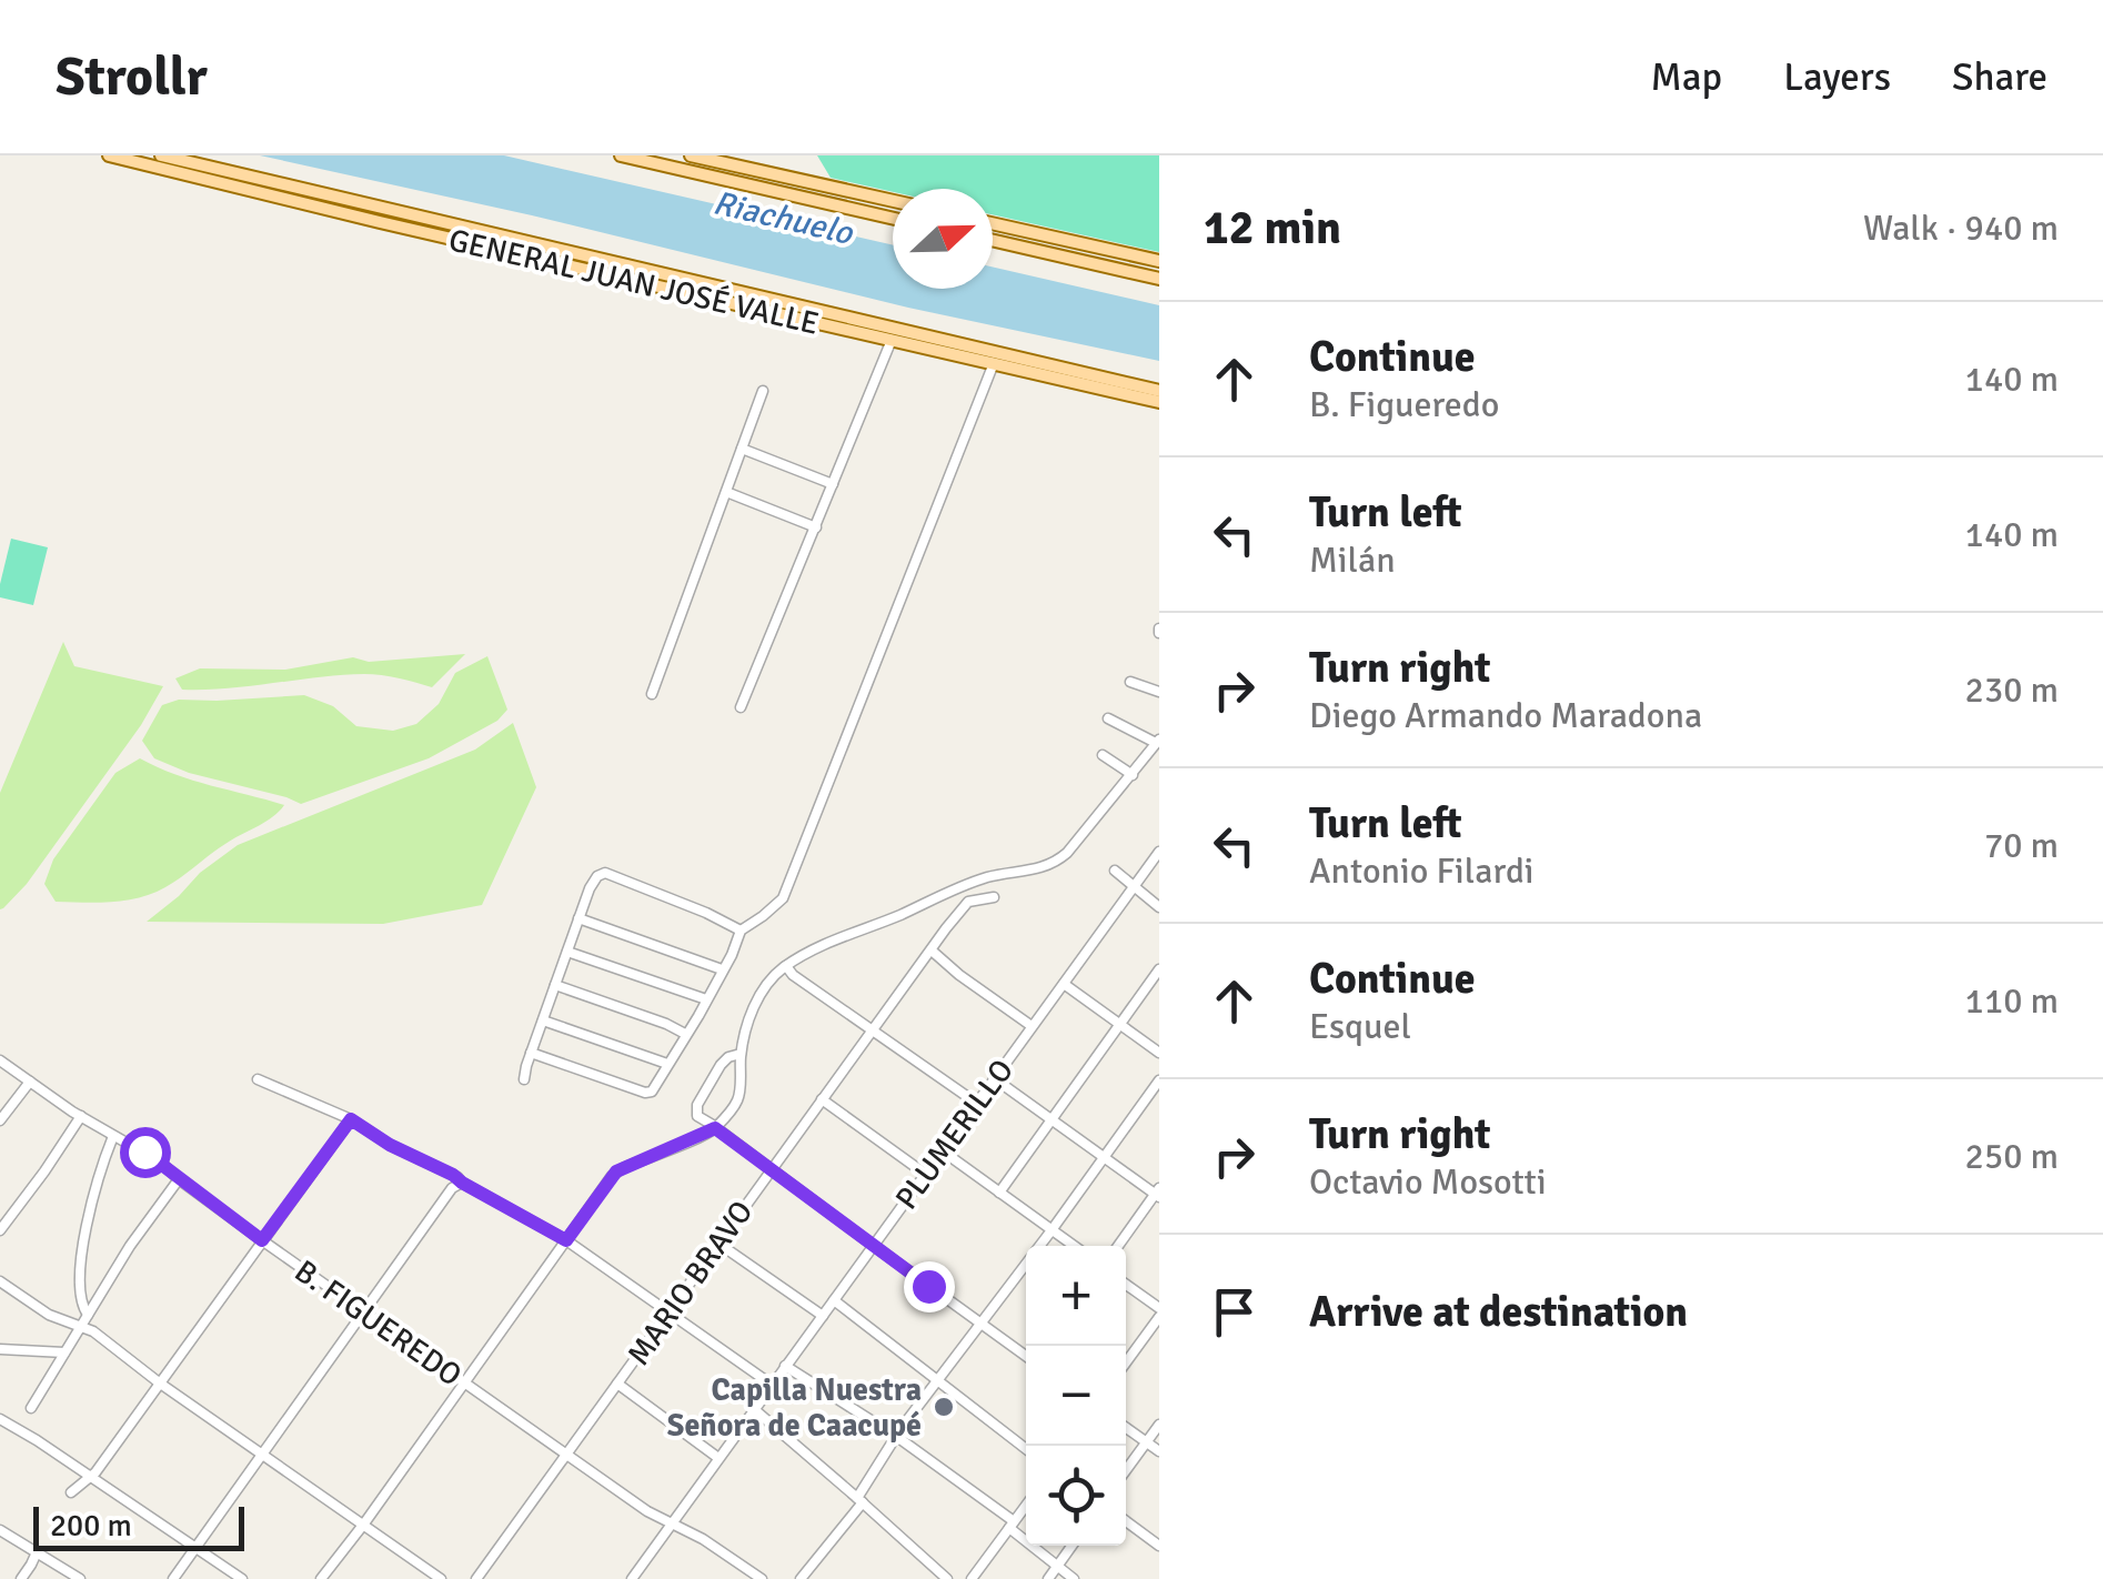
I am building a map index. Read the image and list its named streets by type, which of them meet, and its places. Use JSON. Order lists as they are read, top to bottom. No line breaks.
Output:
{"streets":{"main road":["GENERAL JUAN JOSÉ VALLE"],"street":["PLUMERILLO","MARIO BRAVO","B. FIGUEREDO"]},"crossings":[["PLUMERILLO","B. FIGUEREDO"],["MARIO BRAVO","B. FIGUEREDO"]],"water":["Riachuelo"],"places":["Capilla Nuestra Señora de Caacupé"],"scale_bar":"200 m","north":"right","page":{"header":"Strollr","nav":["Map","Layers","Share"],"heading":["12 min","Walk · 940 m"],"list":[["Continue","B. Figueredo","140 m"],["Turn left","Milán","140 m"],["Turn right","Diego Armando Maradona","230 m"],["Turn left","Antonio Filardi","70 m"],["Continue","Esquel","110 m"],["Turn right","Octavio Mosotti","250 m"],"Arrive at destination"],"map_buttons":["+","−"],"scale":"200 m"}}
